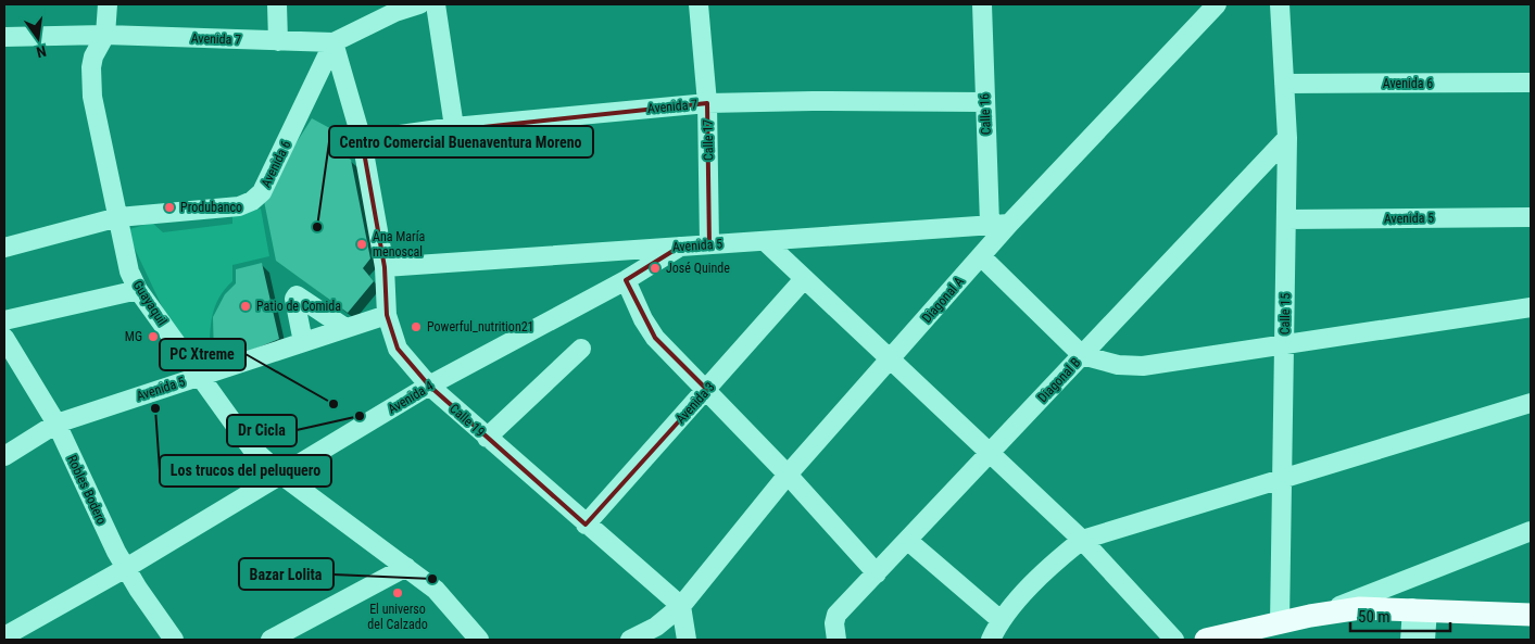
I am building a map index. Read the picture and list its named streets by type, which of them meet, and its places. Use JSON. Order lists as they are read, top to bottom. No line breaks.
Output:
{"streets":{"street":["Avenida 7","Avenida 6","Calle 16","Calle 17","Avenida 5","Diagonal A","Guayaquil","Calle 15","Diagonal B","Avenida 4","Avenida 3","Calle 19","Robles Bodero"]},"crossings":[["Avenida 7","Avenida 6"],["Avenida 7","Calle 16"],["Avenida 7","Calle 17"],["Avenida 7","Guayaquil"],["Avenida 7","Calle 19"],["Avenida 6","Guayaquil"],["Avenida 6","Calle 15"],["Avenida 6","Calle 19"],["Calle 16","Avenida 5"],["Calle 17","Avenida 5"],["Avenida 5","Diagonal A"],["Avenida 5","Guayaquil"],["Avenida 5","Calle 15"],["Avenida 5","Avenida 4"],["Avenida 5","Calle 19"],["Avenida 5","Robles Bodero"],["Diagonal A","Calle 19"],["Guayaquil","Avenida 4"],["Calle 15","Diagonal B"],["Avenida 4","Calle 19"],["Avenida 4","Robles Bodero"],["Avenida 3","Calle 19"]],"places":["Produbanco","Centro Comercial Buenaventura Moreno","Ana María menoscal","José Quinde","Patio de Comida","Powerful_nutrition21","MG","PC Xtreme","Los trucos del peluquero","Dr Cicla","Bazar Lolita","El universo del Calzado"],"scale_bar":"50 m","north":"bottom"}
